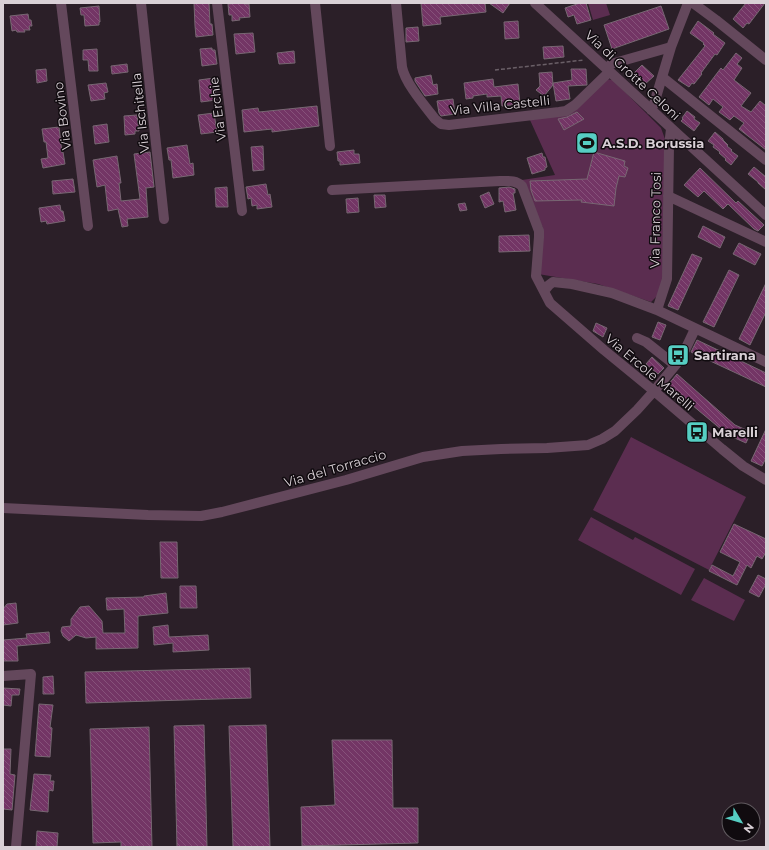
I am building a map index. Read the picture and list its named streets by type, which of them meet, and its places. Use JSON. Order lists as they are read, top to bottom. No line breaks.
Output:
{"streets":{"street":["Via di Grotte Celoni","Via Villa Castelli","Via Erchie","Via Ischitella","Via Bovino","Via Franco Tosi","Via Ercole Marelli","Via del Torraccio"]},"crossings":[["Via di Grotte Celoni","Via Villa Castelli"],["Via di Grotte Celoni","Via Franco Tosi"],["Via Ercole Marelli","Via del Torraccio"]],"places":{"sports":["A.S.D. Borussia"],"bus stop":["Sartirana","Marelli"]},"north":"bottom right"}
